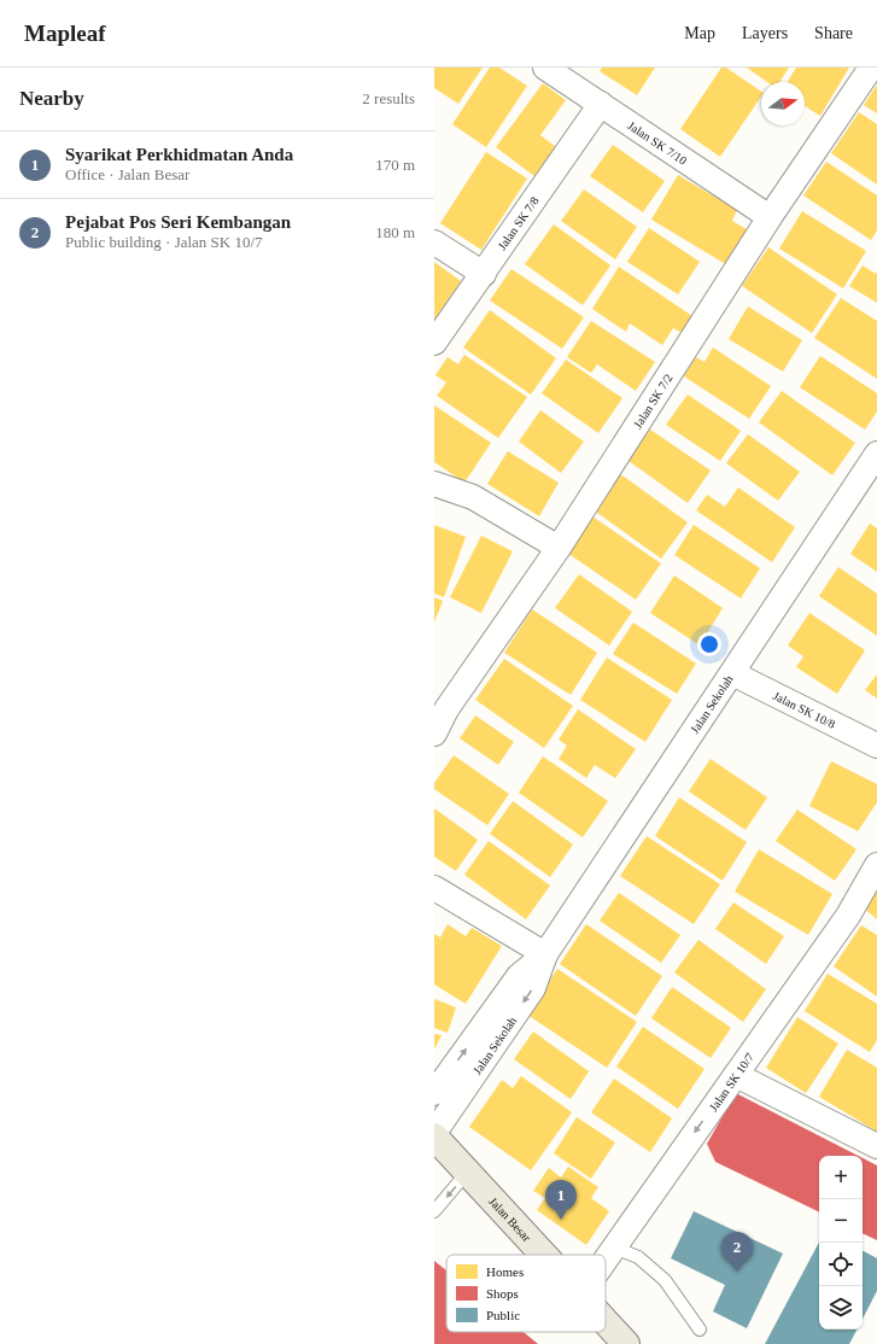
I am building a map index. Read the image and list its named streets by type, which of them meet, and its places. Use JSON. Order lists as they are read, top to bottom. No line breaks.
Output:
{"streets":{"main road":["Jalan Besar"],"street":["Jalan SK 7/10","Jalan SK 7/8","Jalan SK 7/2","Jalan Sekolah","Jalan SK 10/8","Jalan SK 10/7"]},"crossings":[["Jalan SK 7/10","Jalan SK 7/8"],["Jalan SK 7/10","Jalan SK 7/2"],["Jalan Sekolah","Jalan SK 10/8"],["Jalan Sekolah","Jalan Besar"]],"one_way":["Jalan SK 10/7"],"legend":["Homes","Shops","Public"],"north":"right","page":{"header":"Mapleaf","nav":["Map","Layers","Share"],"heading":["Nearby","2 results"],"list":[{"mark":"1","name":"Syarikat Perkhidmatan Anda","note":"Office · Jalan Besar","value":"170 m"},{"mark":"2","name":"Pejabat Pos Seri Kembangan","note":"Public building · Jalan SK 10/7","value":"180 m"}],"map_buttons":["+","−"],"pins":["1","2"]}}
